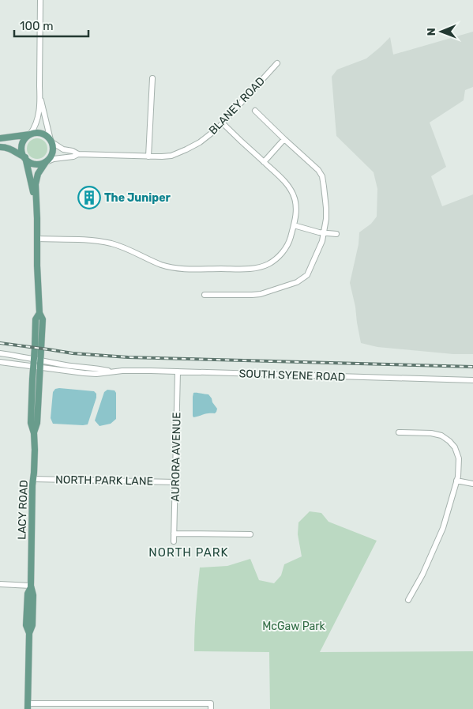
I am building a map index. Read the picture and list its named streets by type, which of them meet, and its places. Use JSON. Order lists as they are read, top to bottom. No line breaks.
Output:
{"streets":{"main road":["LACY ROAD"],"street":["BLANEY ROAD","SOUTH SYENE ROAD","AURORA AVENUE","NORTH PARK LANE"]},"crossings":[["BLANEY ROAD","LACY ROAD"],["SOUTH SYENE ROAD","AURORA AVENUE"],["SOUTH SYENE ROAD","LACY ROAD"],["AURORA AVENUE","NORTH PARK LANE"],["NORTH PARK LANE","LACY ROAD"]],"districts":["NORTH PARK"],"parks":["McGaw Park"],"places":{"building":["The Juniper"]},"scale_bar":"100 m","north":"left"}
